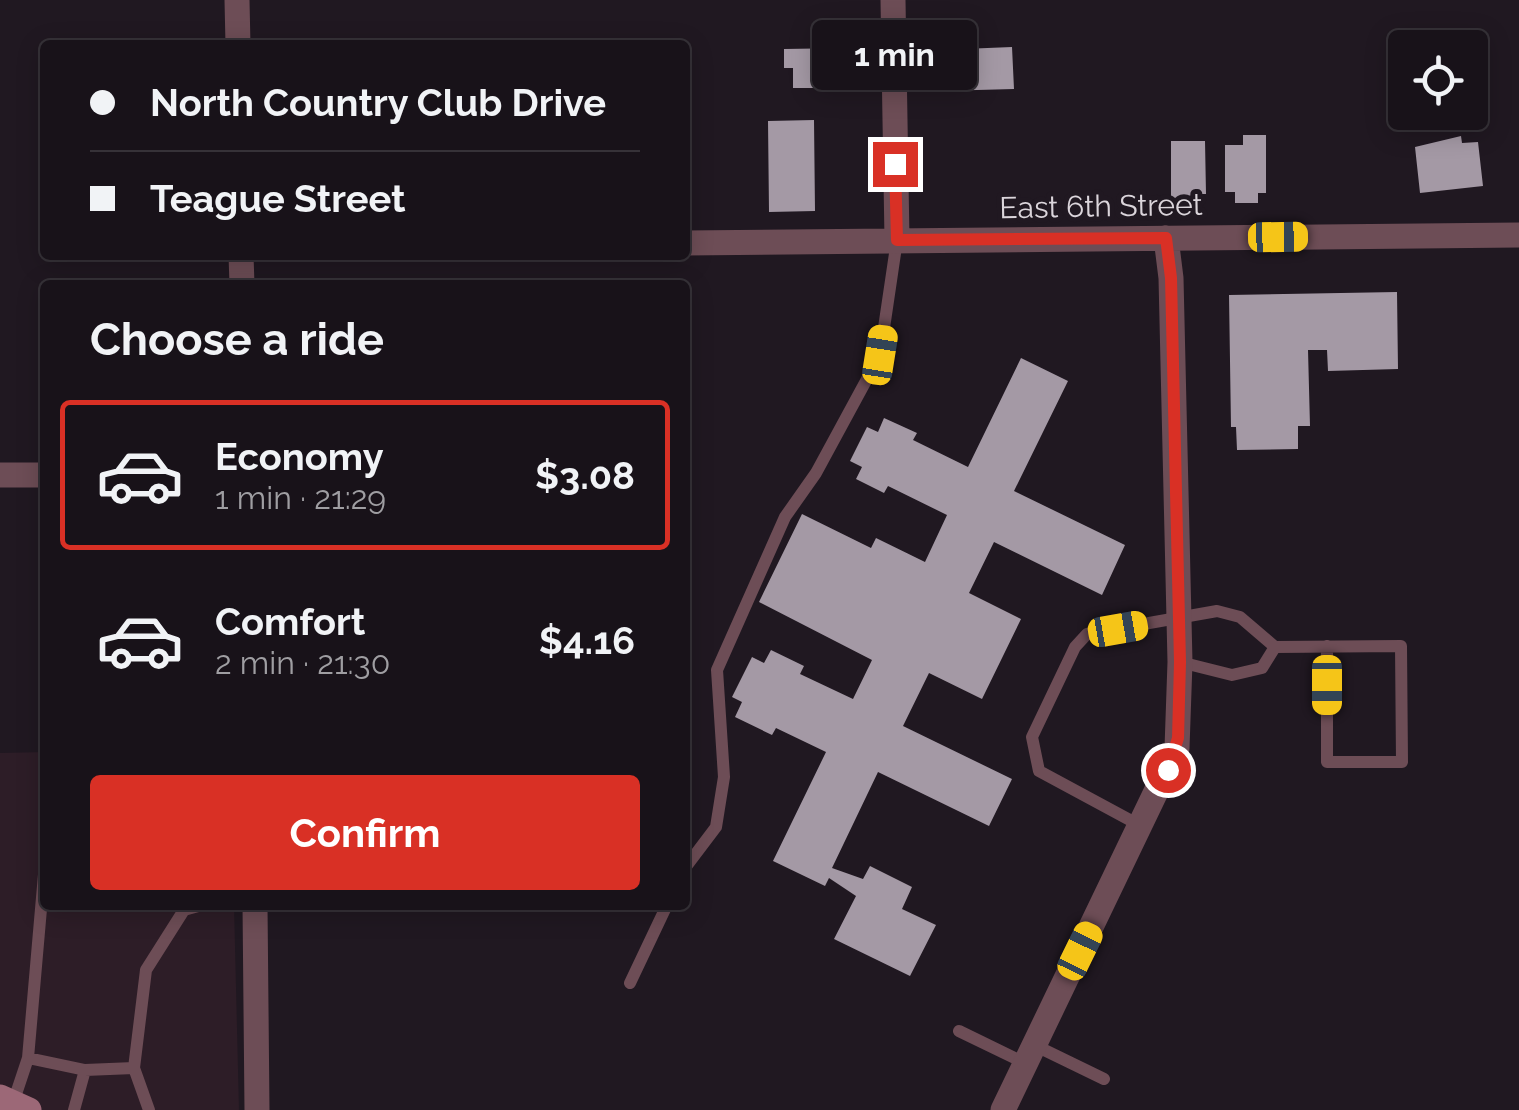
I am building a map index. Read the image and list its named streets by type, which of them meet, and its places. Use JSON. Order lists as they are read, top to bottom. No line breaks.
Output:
{"streets":{"street":["East 6th Street"]},"page":{"bubble":"1 min","banner":["North Country Club Drive","Teague Street"],"heading":"Choose a ride","list":[{"name":"Economy","note":"1 min · 21:29","value":"$3.08"},{"name":"Comfort","note":"2 min · 21:30","value":"$4.16"}],"buttons":"Confirm"}}
